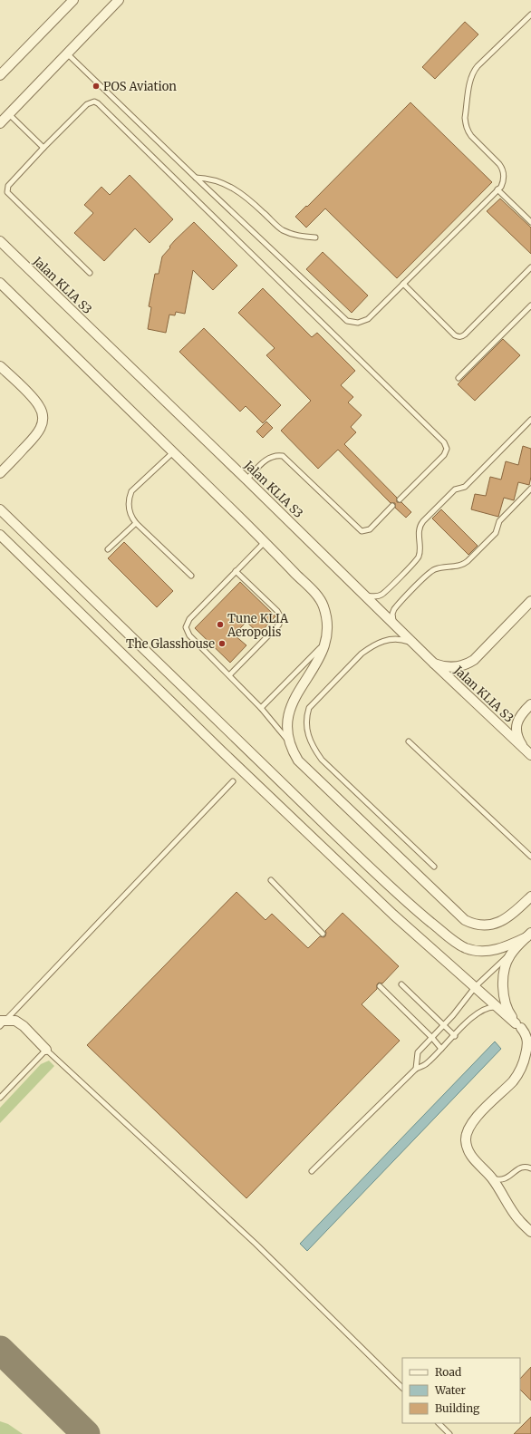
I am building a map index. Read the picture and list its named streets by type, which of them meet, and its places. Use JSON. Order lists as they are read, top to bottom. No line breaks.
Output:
{"streets":{"street":["Jalan KLIA S3"]},"places":["POS Aviation","Tune KLIA Aeropolis","The Glasshouse"],"legend":["Road","Water","Building"]}
